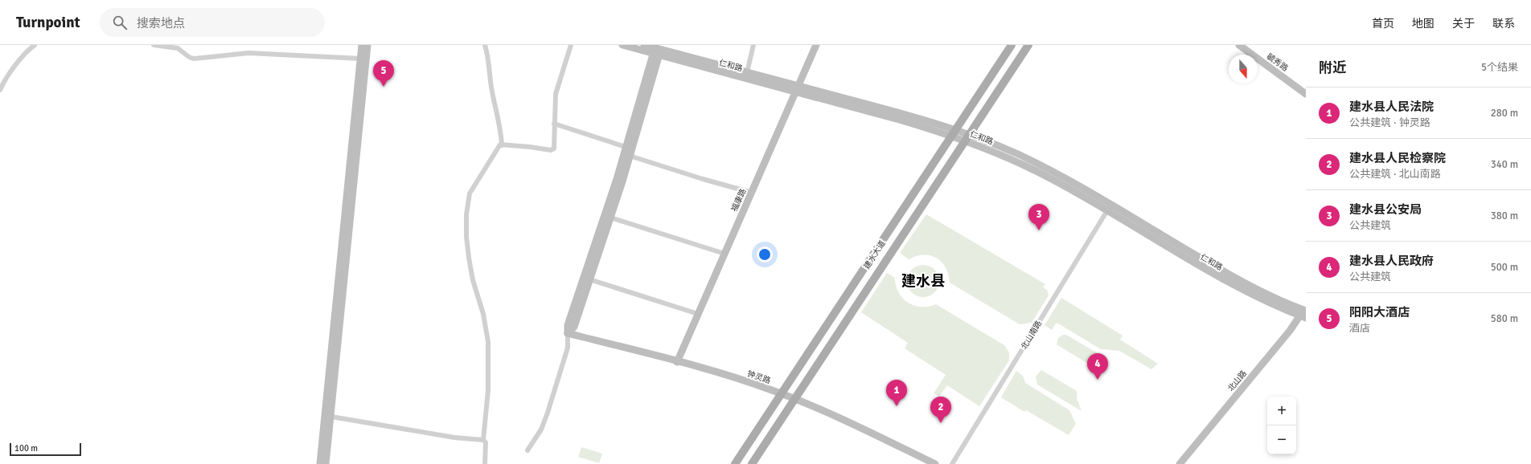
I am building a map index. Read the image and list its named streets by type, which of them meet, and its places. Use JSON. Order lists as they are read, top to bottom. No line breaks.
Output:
{"streets":{"main road":["建水大道"],"street":["毓秀路","仁和路","福康路","北山南路","钟灵路","北山路"]},"crossings":[["仁和路","福康路"],["仁和路","建水大道"],["仁和路","北山南路"],["仁和路","北山路"],["福康路","钟灵路"],["建水大道","钟灵路"]],"districts":["建水县"],"scale_bar":"100 m","north":"bottom","page":{"header":"Turnpoint","search":"搜索地点","nav":["首页","地图","关于","联系"],"heading":["附近","5个结果"],"pins":["5","3","4","1","2"],"list":[{"mark":"1","name":"建水县人民法院","note":"公共建筑 · 钟灵路","value":"280 m"},{"mark":"2","name":"建水县人民检察院","note":"公共建筑 · 北山南路","value":"340 m"},{"mark":"3","name":"建水县公安局","note":"公共建筑","value":"380 m"},{"mark":"4","name":"建水县人民政府","note":"公共建筑","value":"500 m"},{"mark":"5","name":"阳阳大酒店","note":"酒店","value":"580 m"}],"map_buttons":["+","−"],"scale":"100 m"}}
